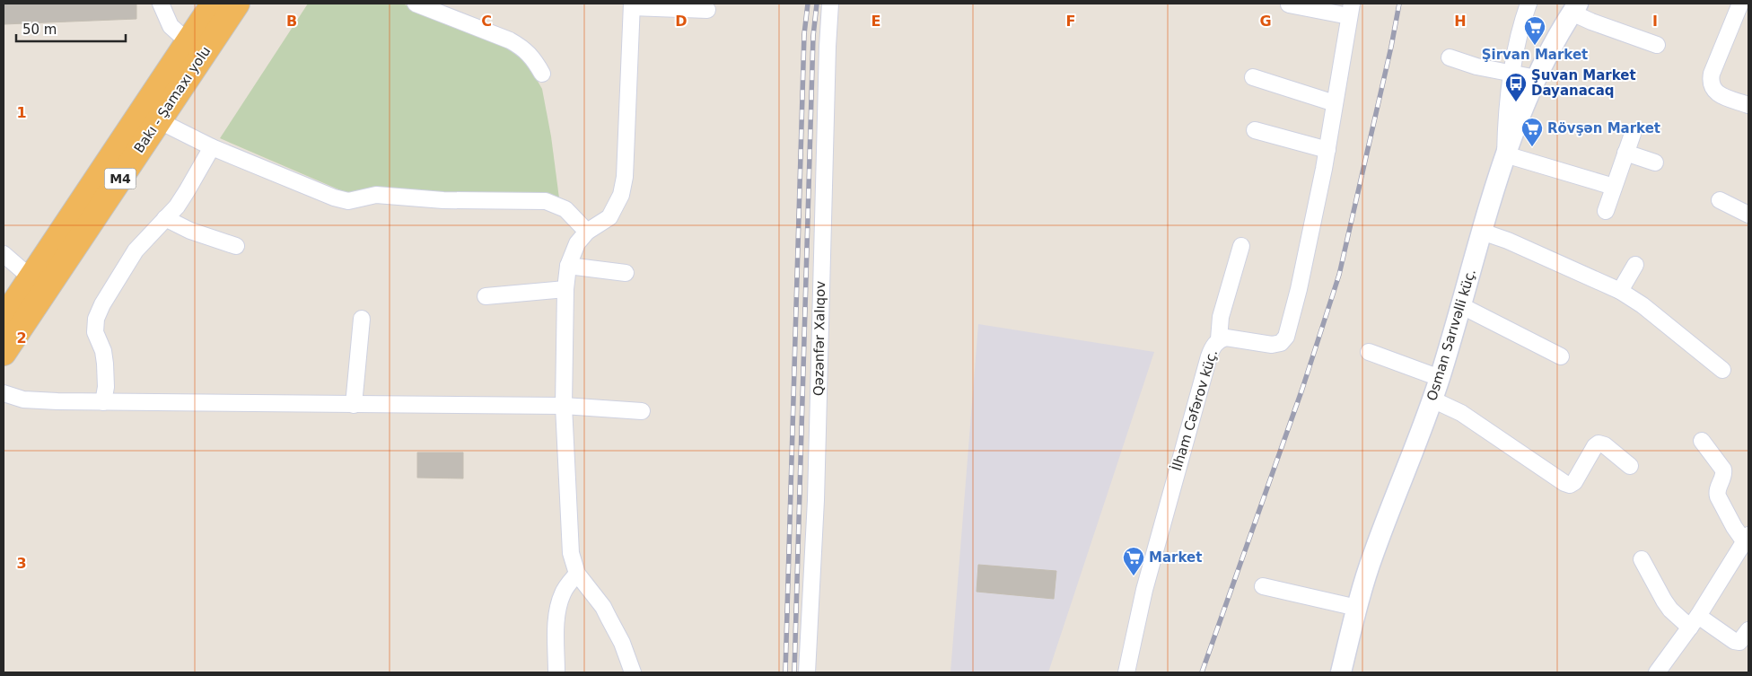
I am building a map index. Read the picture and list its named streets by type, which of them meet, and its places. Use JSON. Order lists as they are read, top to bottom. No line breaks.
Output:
{"streets":{"highway":["Bakı - Şamaxı yolu","M4"],"street":["Osman Sarıvəlli küç.","Qəzənfər Xalıqov","İlham Cəfərov küç."]},"places":{"supermarket":["Şirvan Market","Rövşən Market","Market"],"bus stop":["Şuvan Market Dayanacaq"]},"scale_bar":"50 m","grid":{"columns":["B","C","D","E","F","G","H","I"],"rows":["1","2","3"]}}
